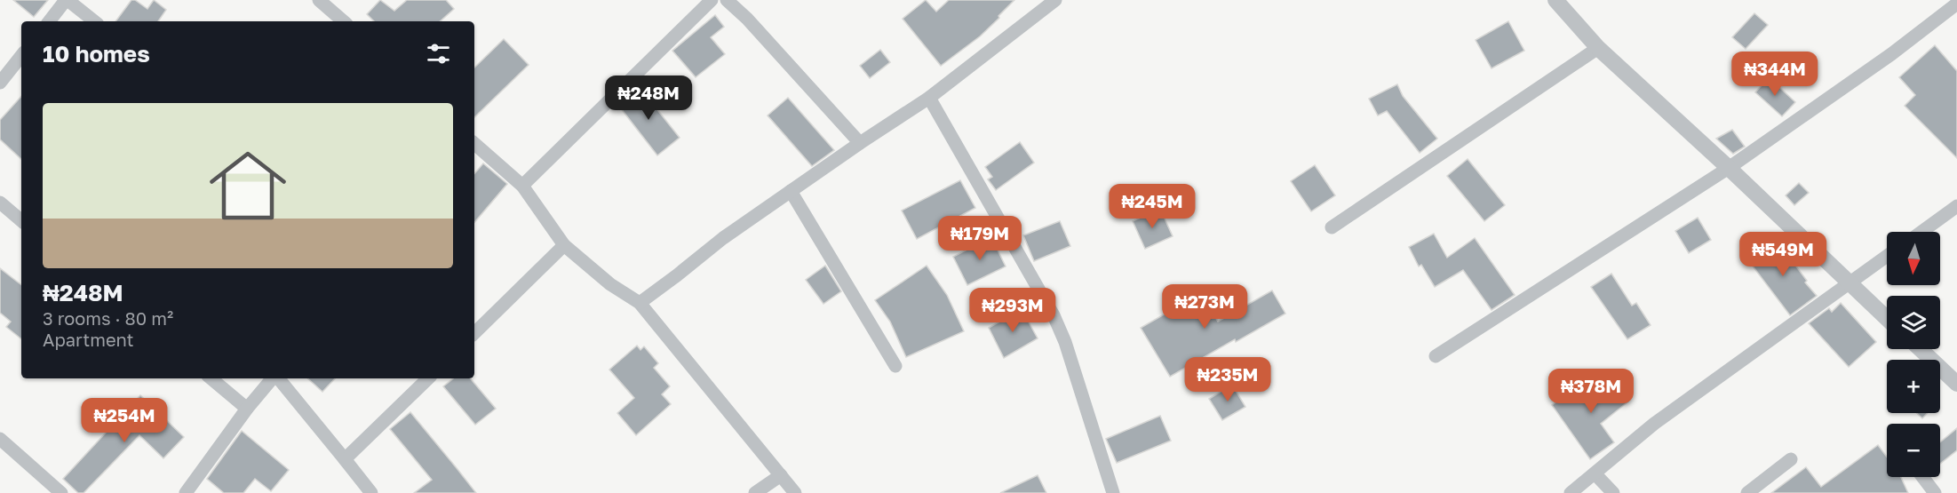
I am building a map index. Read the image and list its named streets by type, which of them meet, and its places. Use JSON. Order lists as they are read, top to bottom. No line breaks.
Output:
{"north":"bottom","page":{"heading":"10 homes","price":["₦344M","₦248M","₦245M","₦179M","₦549M","₦273M","₦293M","₦235M","₦378M","₦254M"],"list":[{"name":"₦248M","note":"3 rooms · 80 m² · Apartment"}],"map_buttons":["+","−"]}}
